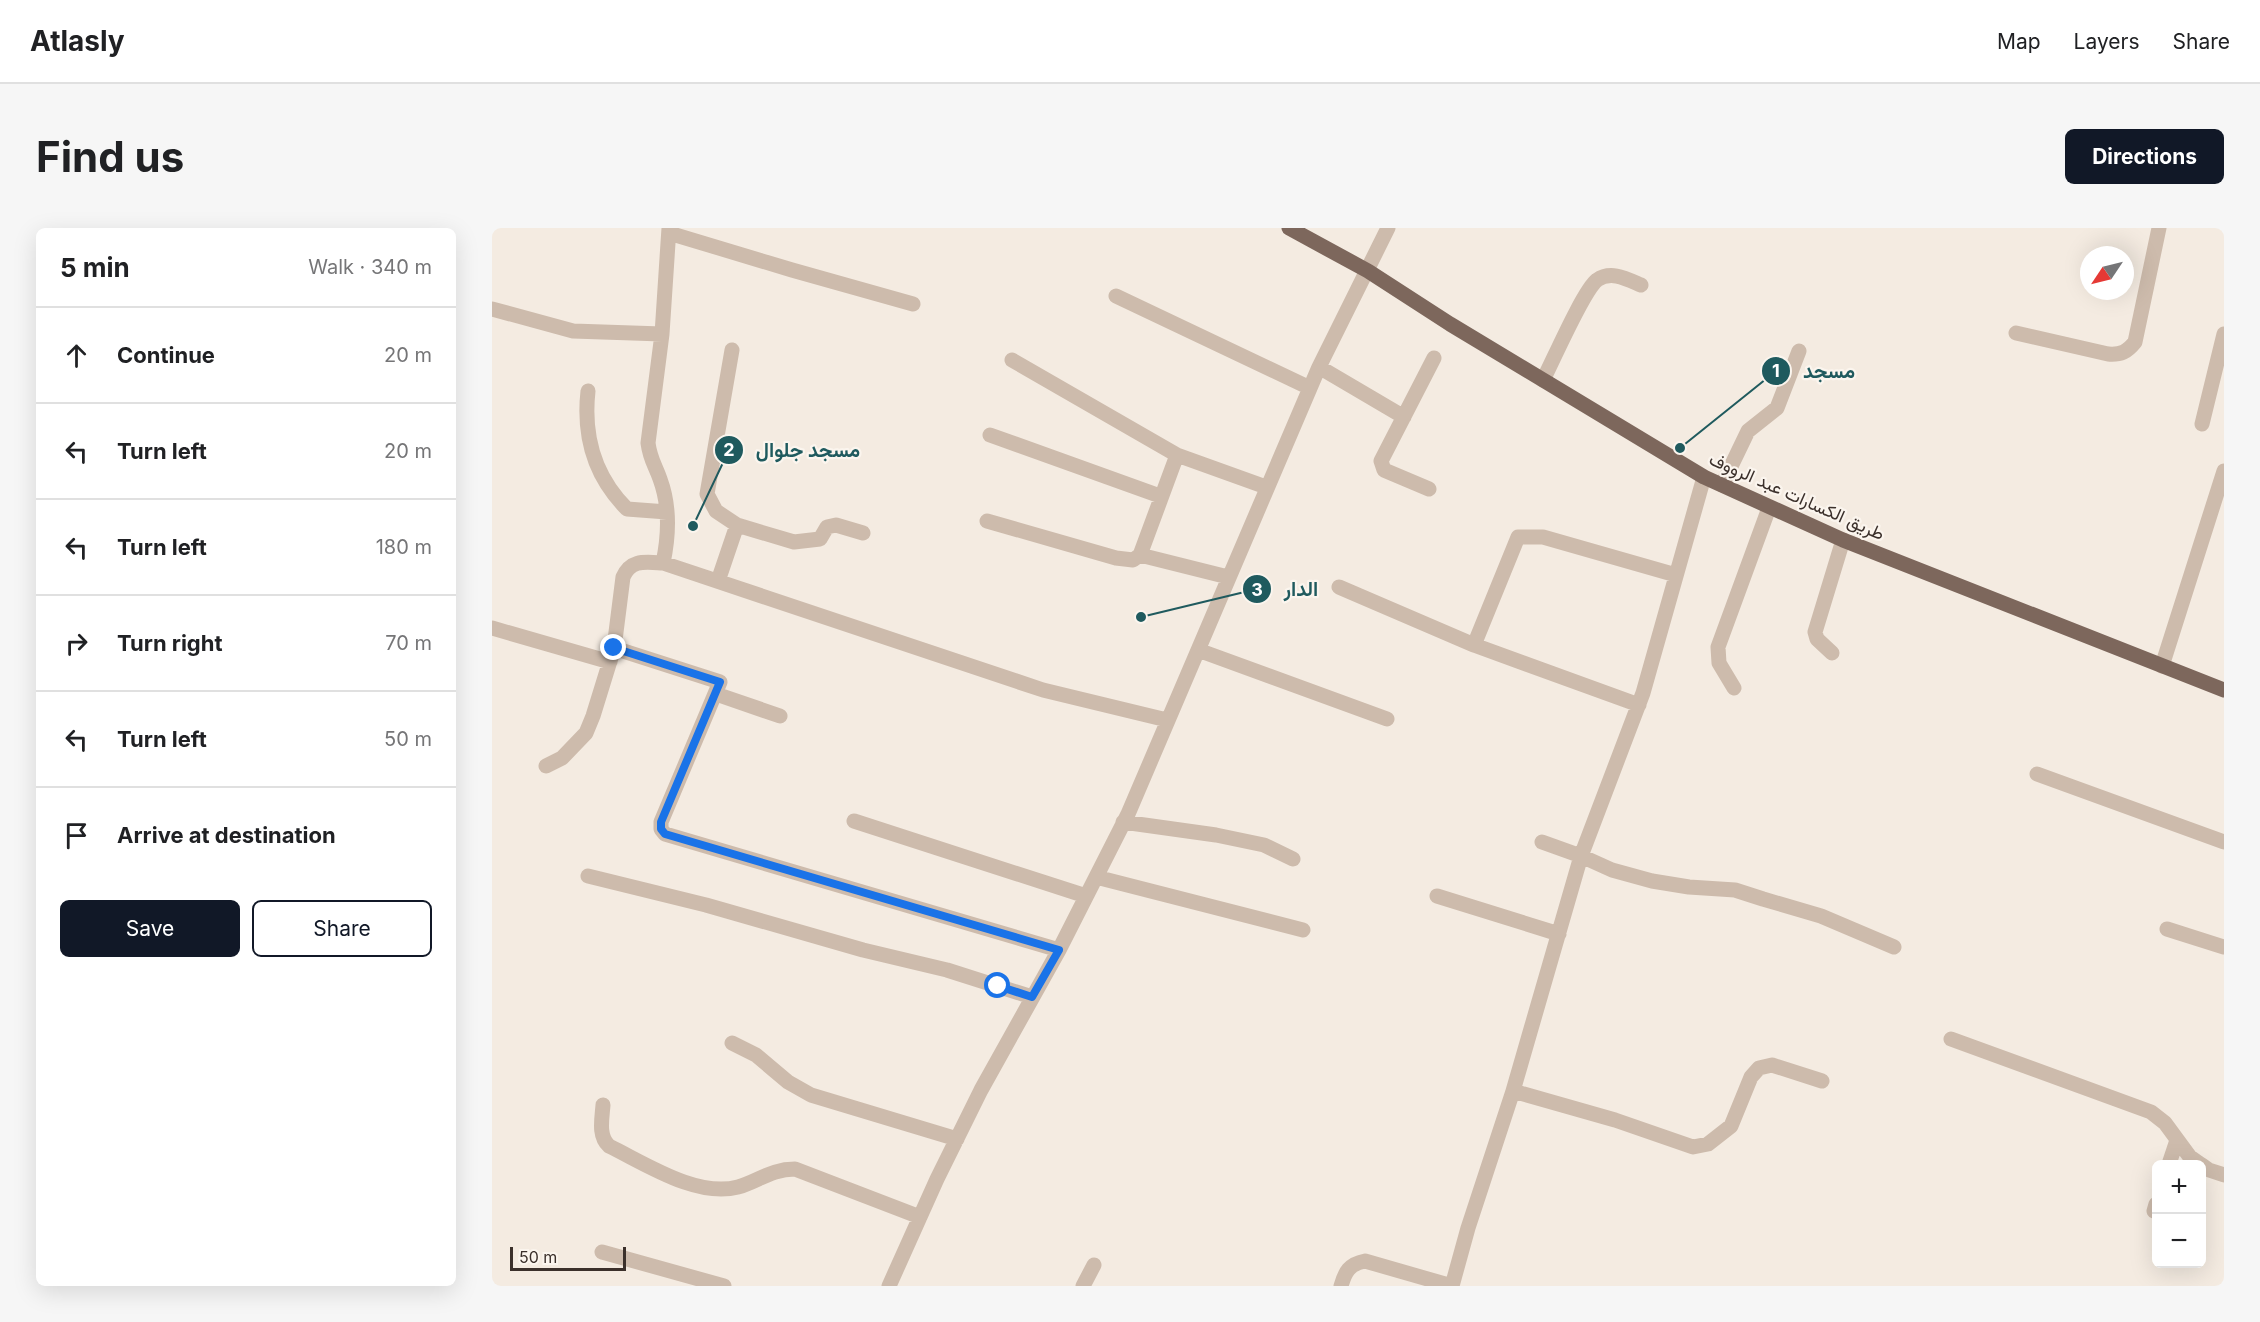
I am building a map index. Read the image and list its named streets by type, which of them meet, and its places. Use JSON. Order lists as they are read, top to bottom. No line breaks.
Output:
{"streets":{"main road":["طريق الكسارات عبد الرووف"]},"places":["مسجد","مسجد جلوال","الدار"],"scale_bar":"50 m","north":"bottom left","page":{"header":"Atlasly","nav":["Map","Layers","Share"],"buttons":["Directions",["Save","Share"]],"title":"Find us","heading":["5 min","Walk · 340 m"],"list":[["Continue","20 m"],["Turn left","20 m"],["Turn left","180 m"],["Turn right","70 m"],["Turn left","50 m"],"Arrive at destination"],"map_buttons":["+","−"],"scale":"50 m"}}
